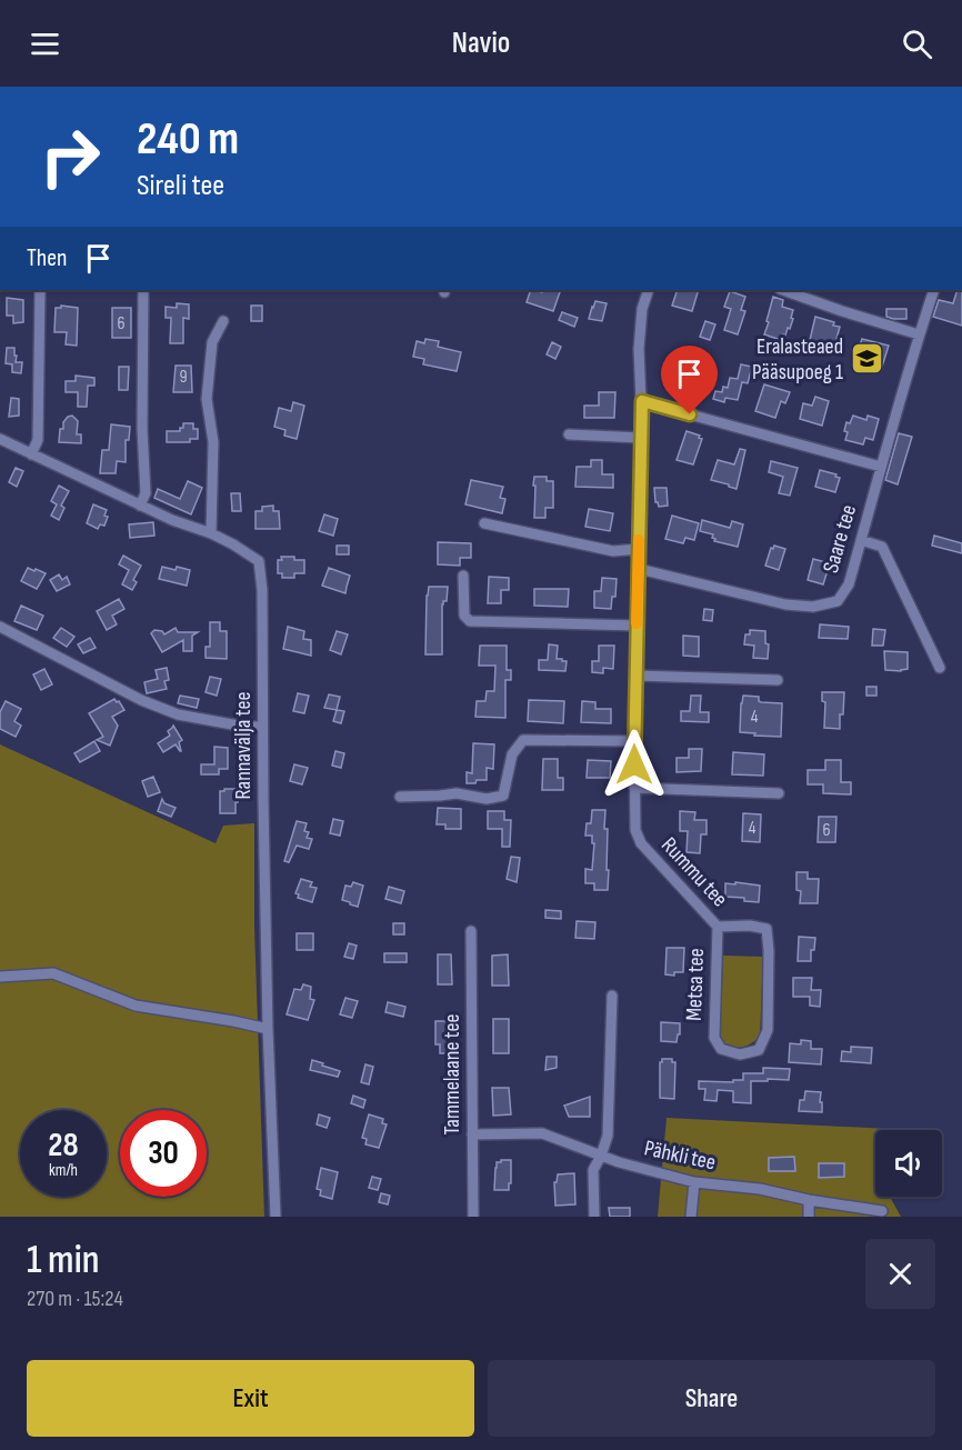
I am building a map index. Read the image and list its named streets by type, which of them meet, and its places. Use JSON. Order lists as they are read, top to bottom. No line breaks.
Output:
{"streets":{"street":["Saare tee","Rannavälja tee","Rummu tee","Metsa tee","Tammelaane tee","Pähkli tee"]},"crossings":[["Saare tee","Rummu tee"],["Rummu tee","Metsa tee"],["Tammelaane tee","Pähkli tee"]],"places":{"school or university":["Eralasteaed Pääsupoeg 1"]},"house_numbers":["6","9","4","4","6"],"page":{"header":"Navio","turn":["240 m","Sireli tee"],"then":"Then","speed":"28 km/h","limit":"30","heading":["1 min","270 m · 15:24"],"buttons":["Exit","Share"]}}
